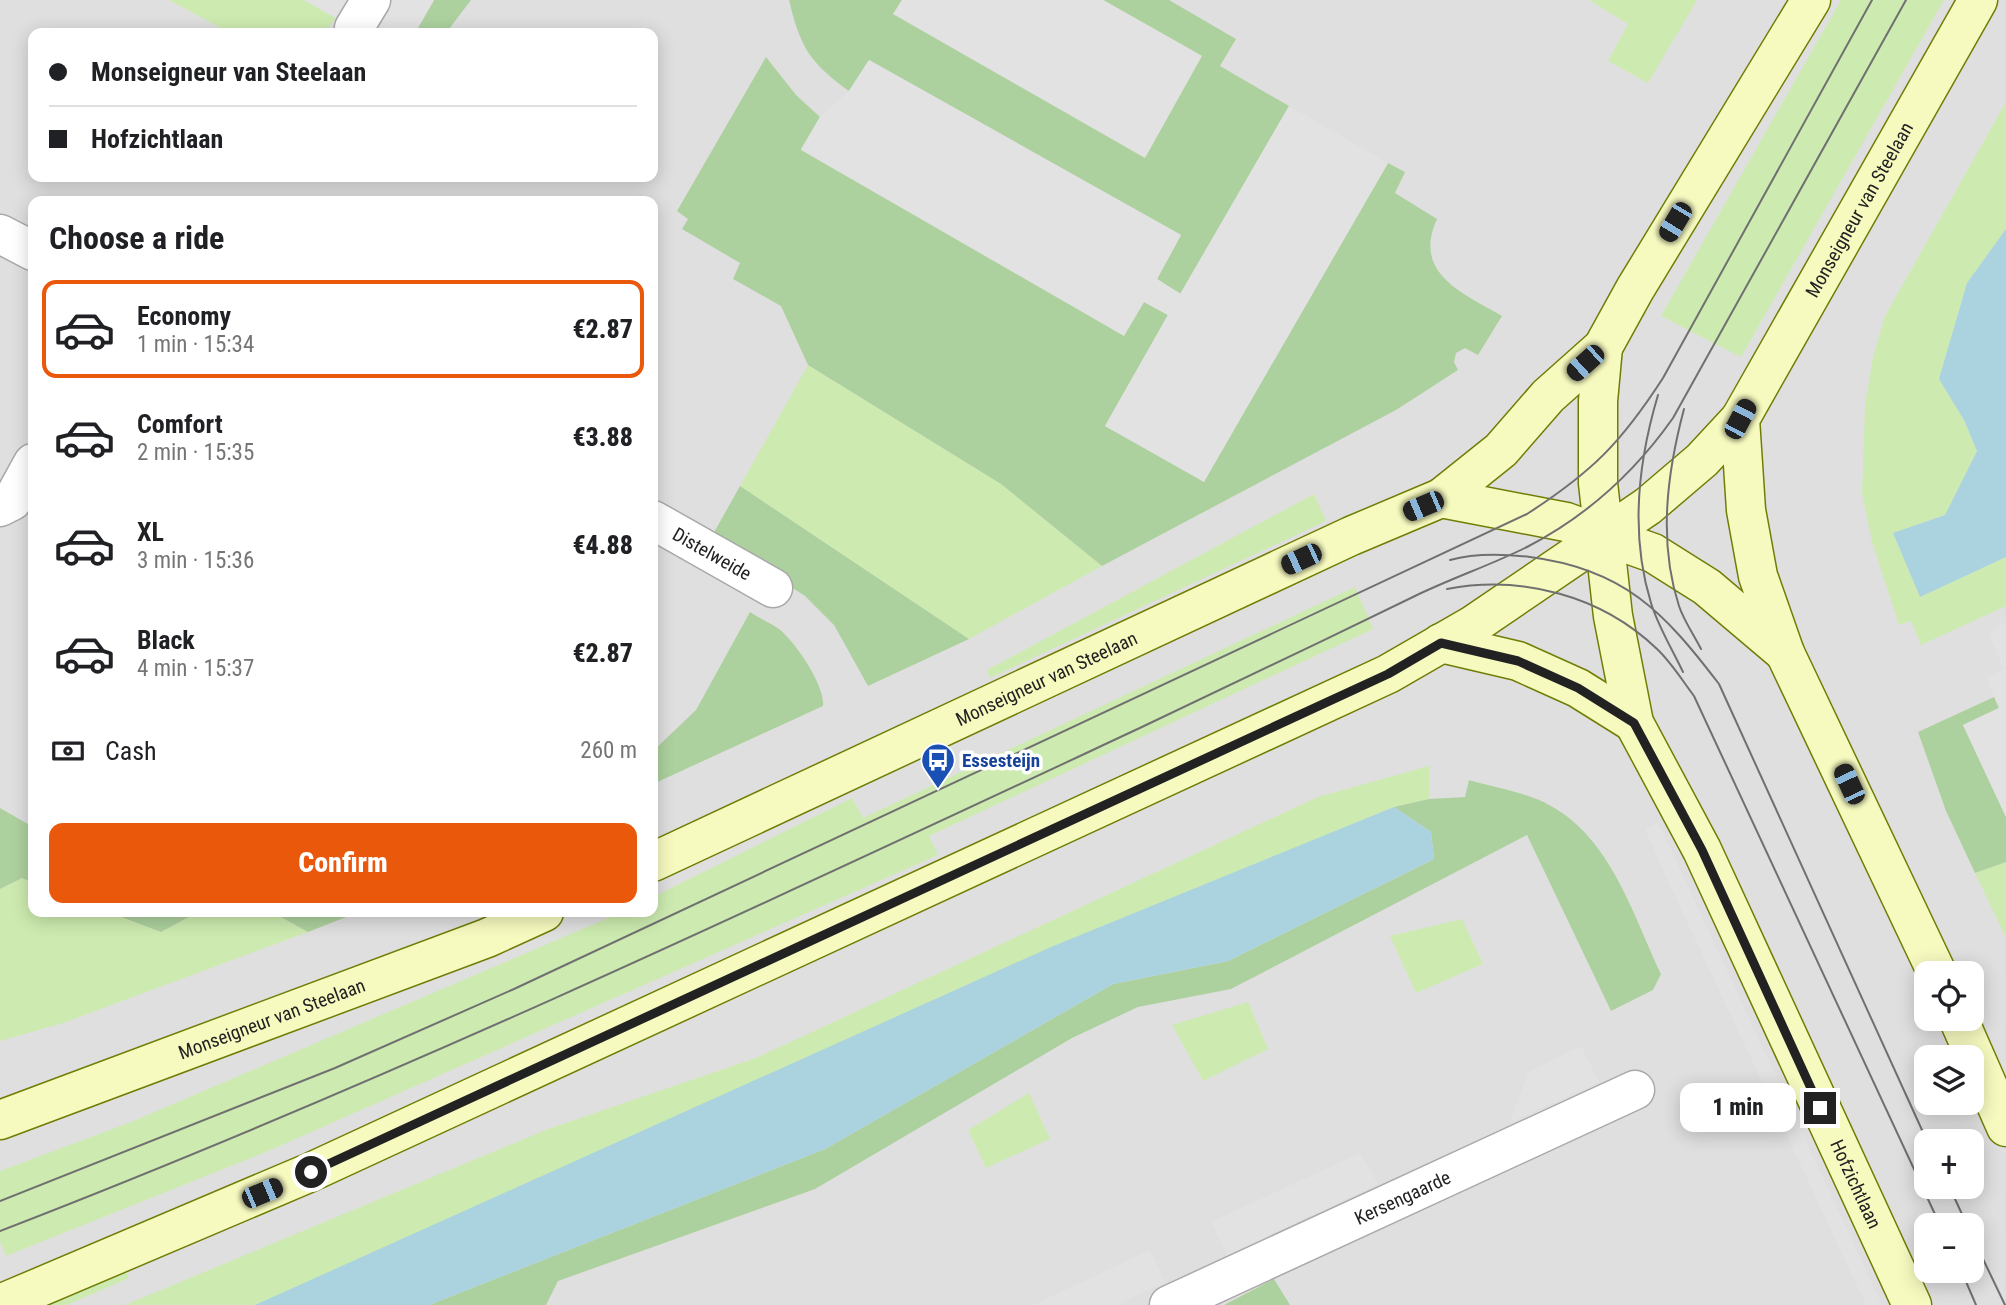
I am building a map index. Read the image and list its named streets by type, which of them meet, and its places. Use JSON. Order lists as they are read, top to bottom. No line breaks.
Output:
{"streets":{"main road":["Monseigneur van Steelaan","Hofzichtlaan"],"street":["Distelweide","Kersengaarde"]},"crossings":[["Monseigneur van Steelaan","Hofzichtlaan"]],"places":{"bus stop":["Essesteijn"]},"page":{"banner":["Monseigneur van Steelaan","Hofzichtlaan"],"heading":"Choose a ride","list":[{"name":"Economy","note":"1 min · 15:34","value":"€2.87"},{"name":"Comfort","note":"2 min · 15:35","value":"€3.88"},{"name":"XL","note":"3 min · 15:36","value":"€4.88"},{"name":"Black","note":"4 min · 15:37","value":"€2.87"}],"pay":["Cash","260 m"],"buttons":"Confirm","map_buttons":["+","−"],"bubble":"1 min"}}
